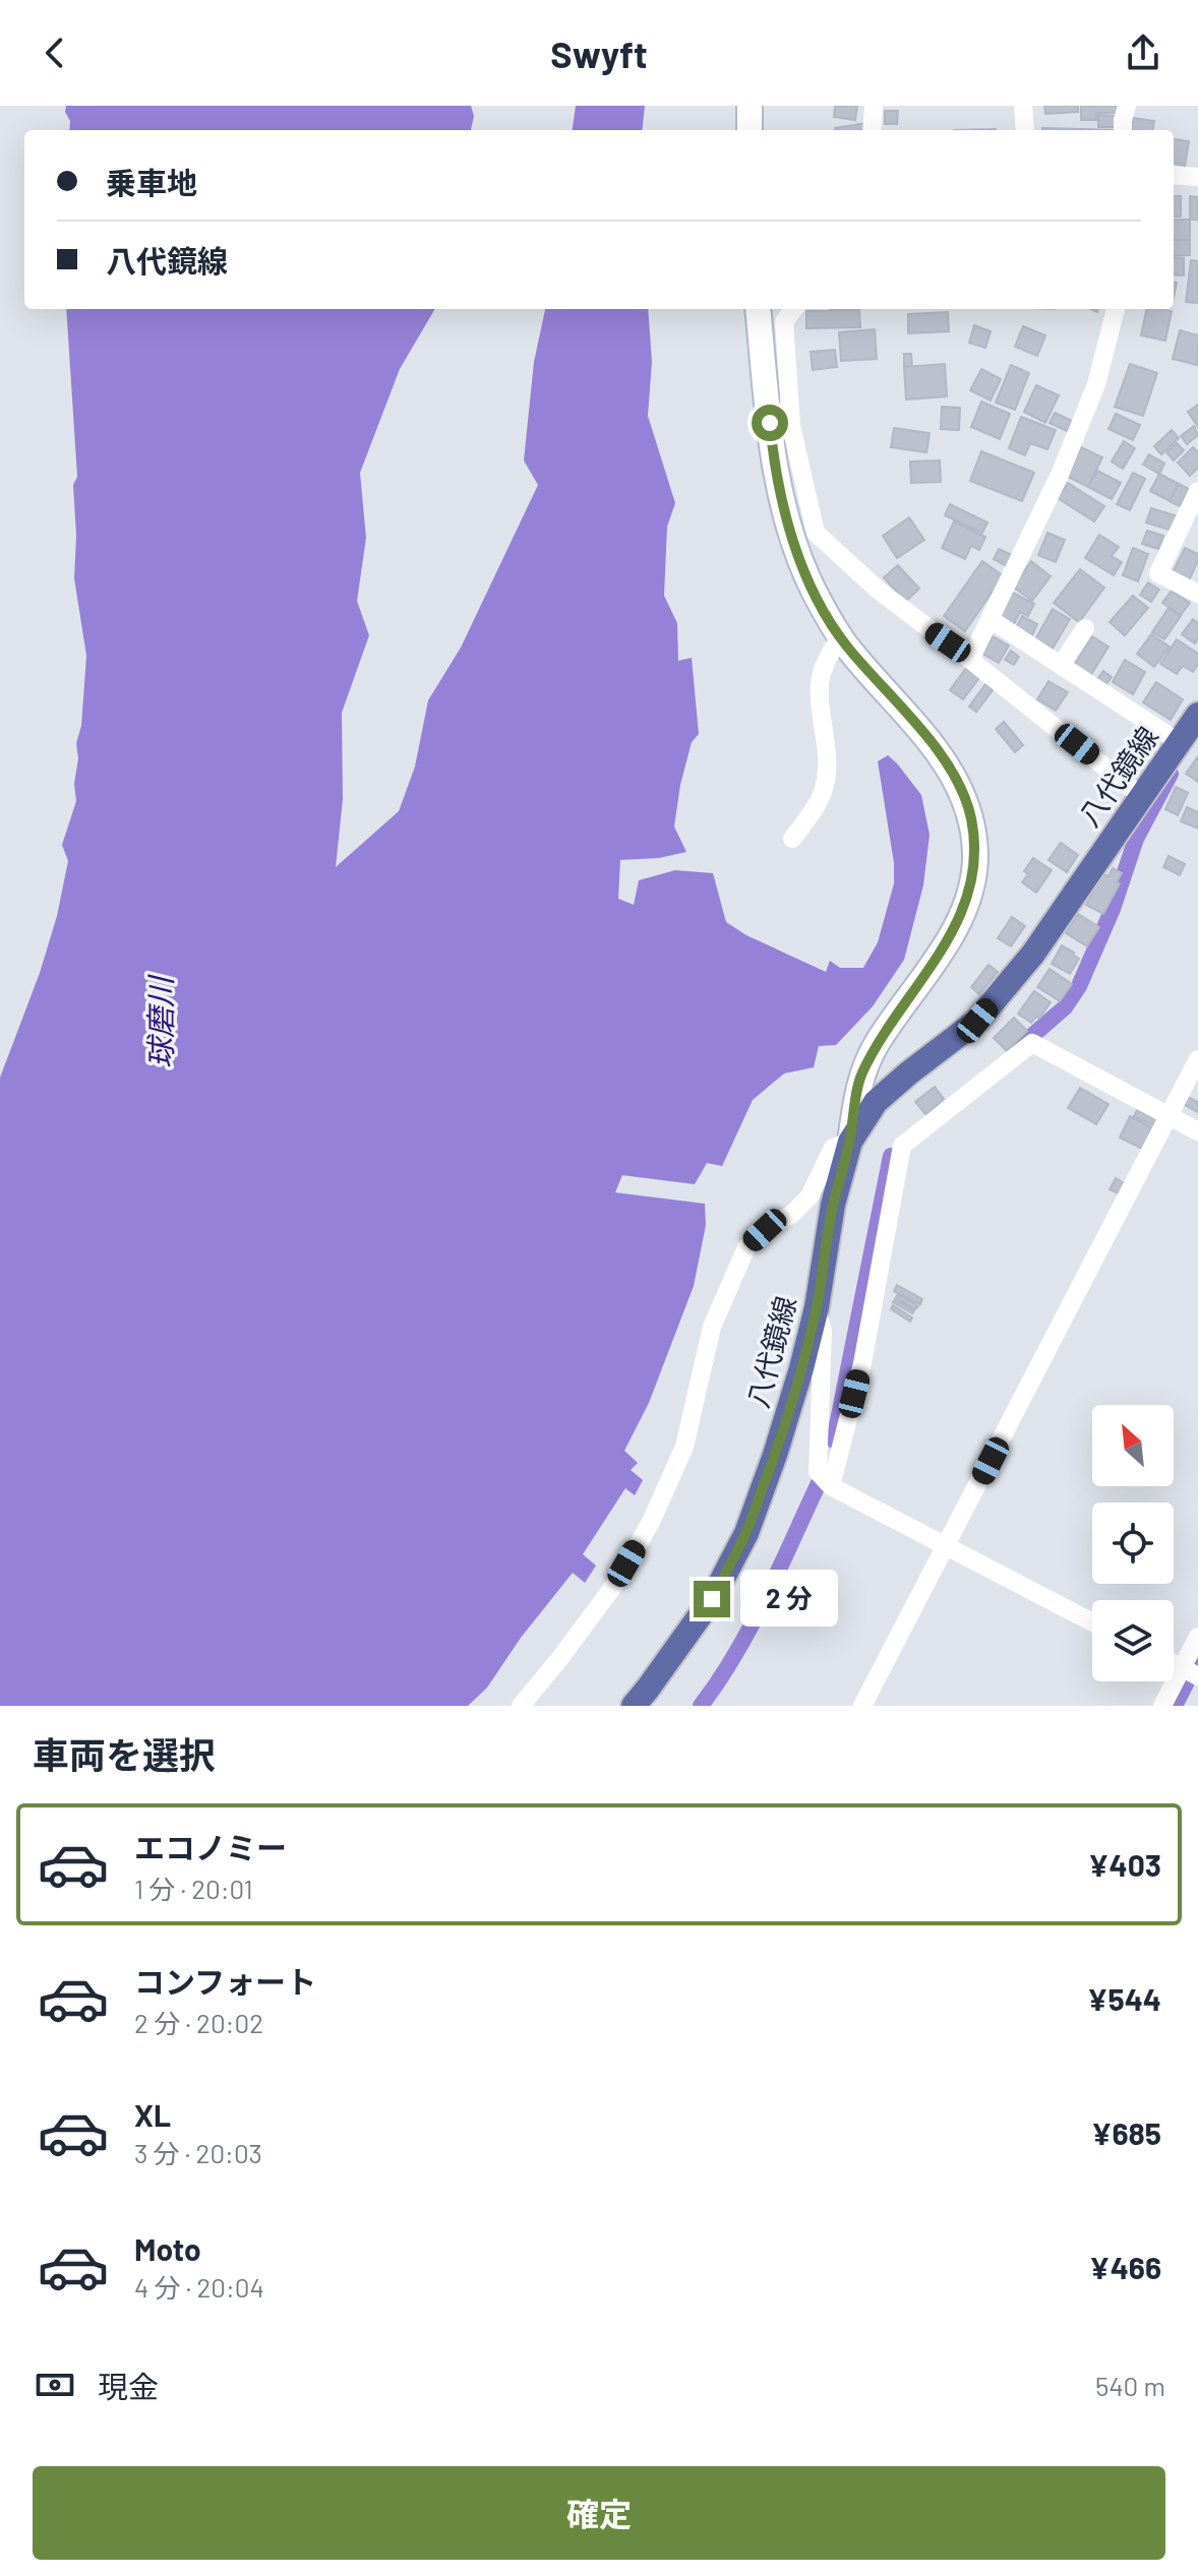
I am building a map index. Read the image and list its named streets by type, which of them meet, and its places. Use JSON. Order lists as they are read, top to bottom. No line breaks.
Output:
{"streets":{"main road":["八代鏡線"]},"water":["球磨川"],"north":"top left","page":{"header":"Swyft","banner":["乗車地","八代鏡線"],"bubble":"2 分","heading":"車両を選択","list":[{"name":"エコノミー","note":"1 分 · 20:01","value":"¥403"},{"name":"コンフォート","note":"2 分 · 20:02","value":"¥544"},{"name":"XL","note":"3 分 · 20:03","value":"¥685"},{"name":"Moto","note":"4 分 · 20:04","value":"¥466"}],"pay":["現金","540 m"],"buttons":"確定"}}
